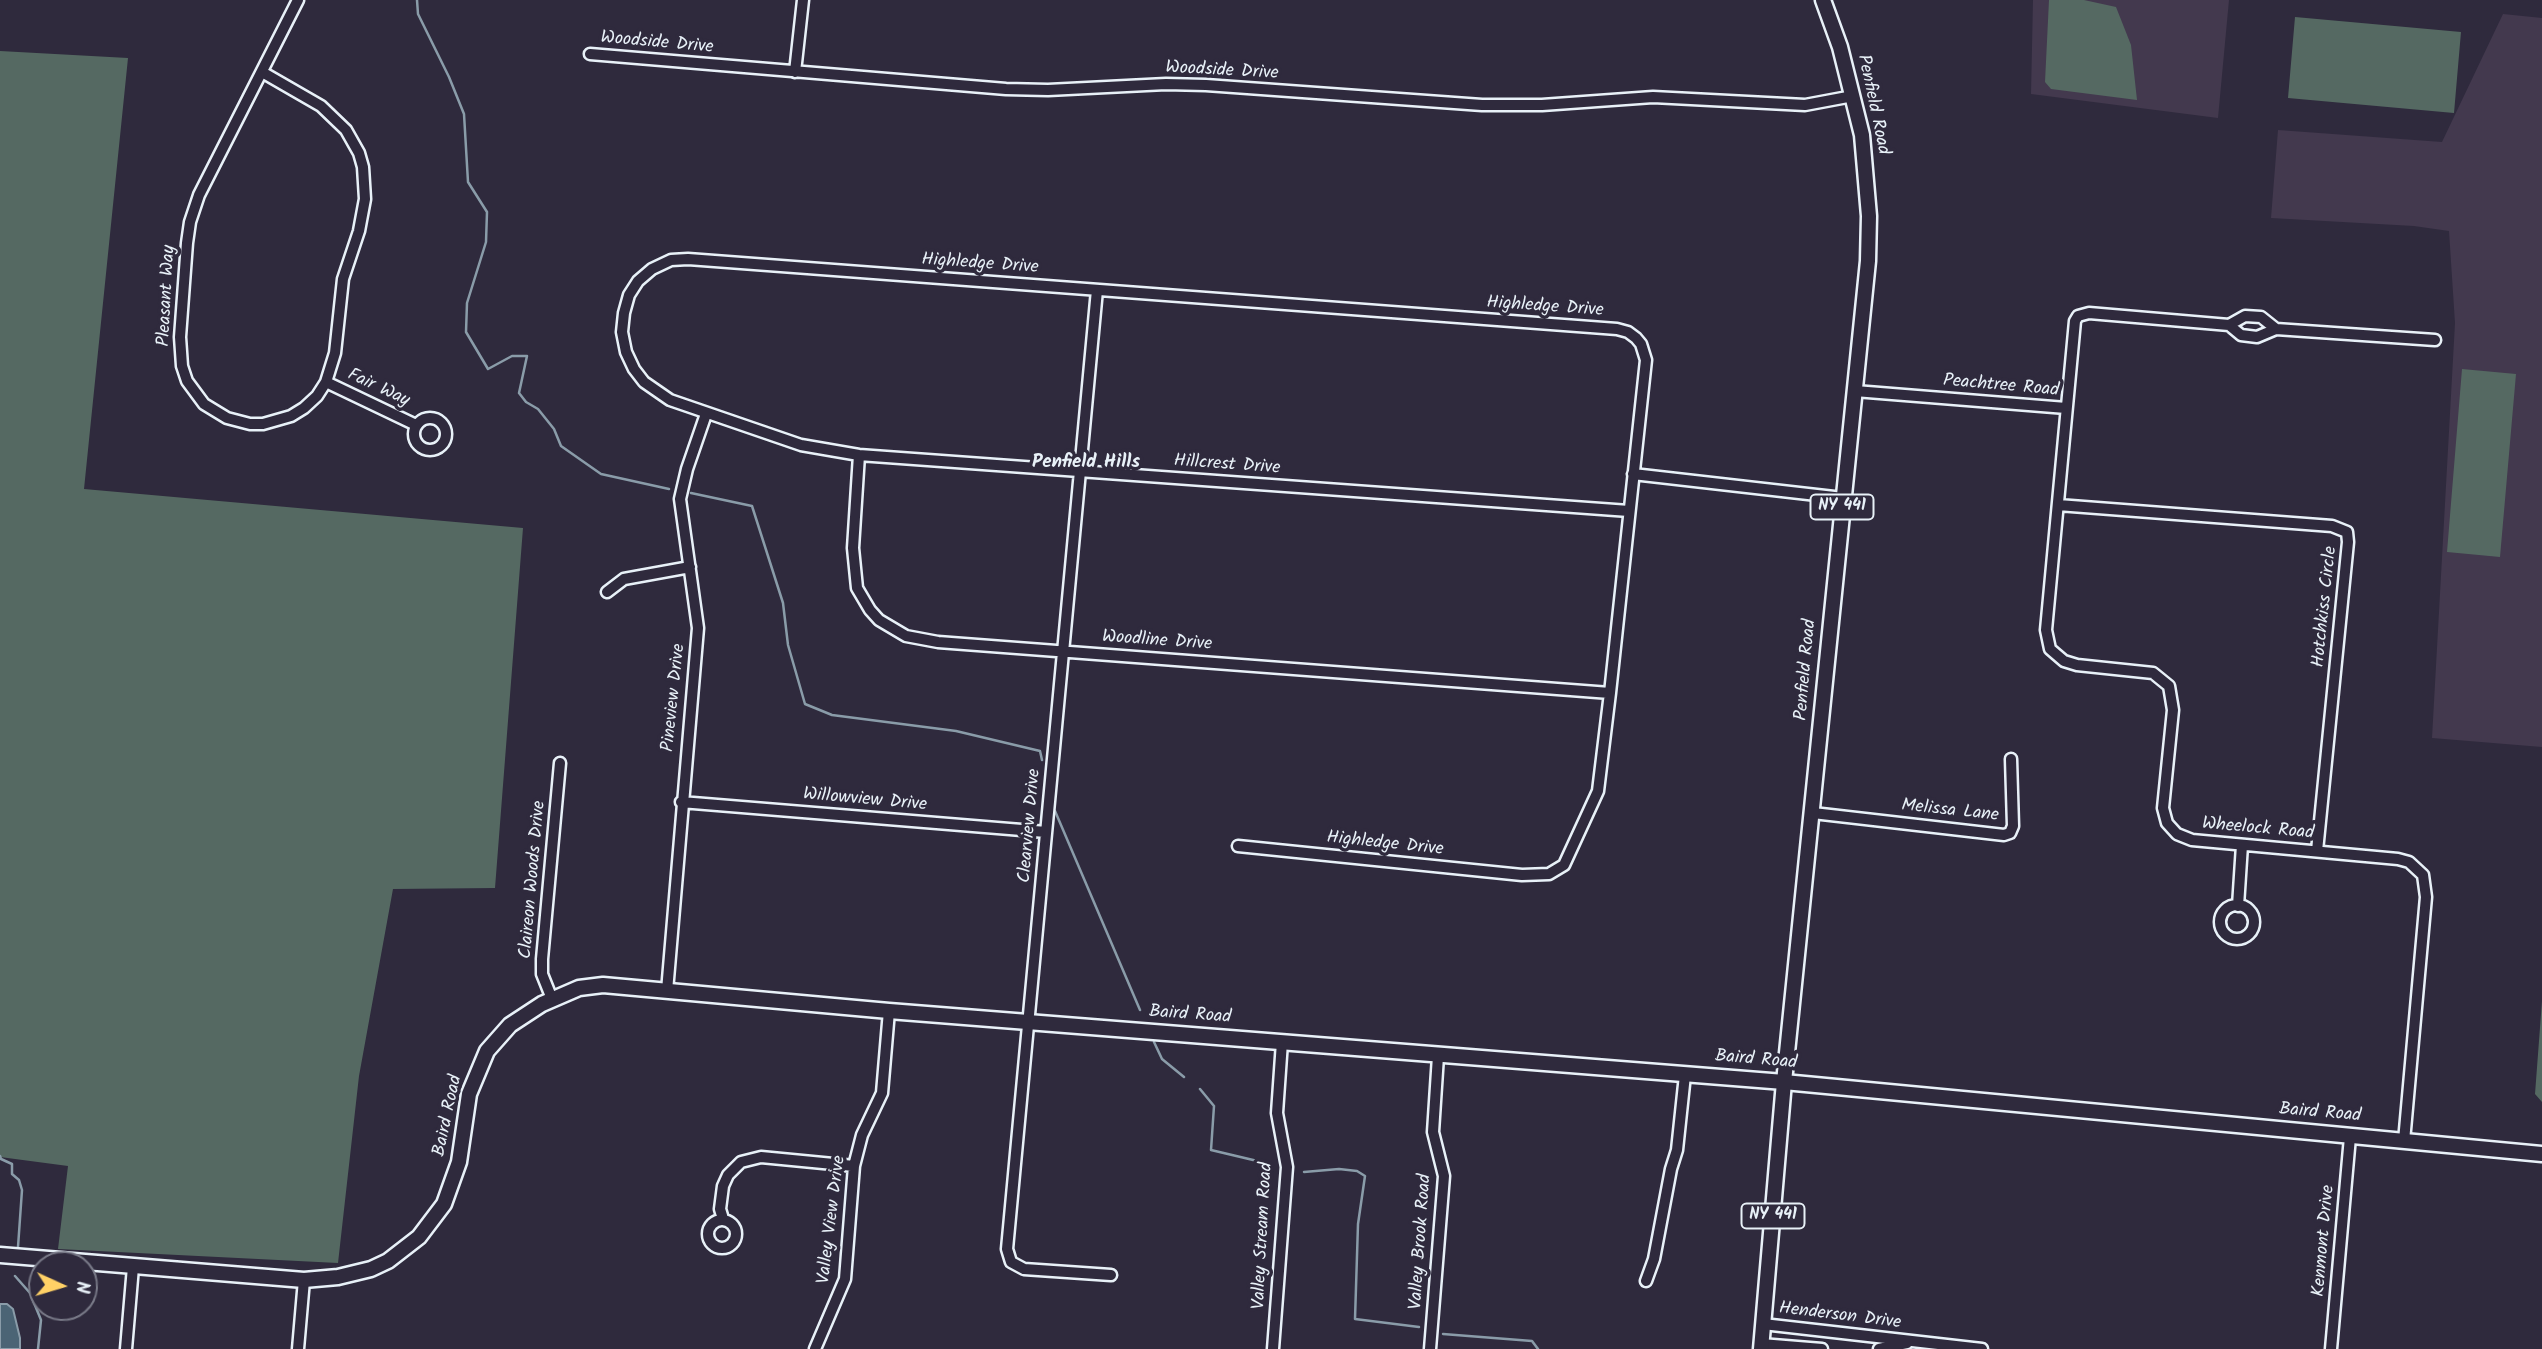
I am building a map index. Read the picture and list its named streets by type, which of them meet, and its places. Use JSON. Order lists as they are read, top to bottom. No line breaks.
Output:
{"streets":{"street":["Woodside Drive","Penfield Road","Highledge Drive","Pleasant Way","Peachtree Road","Fair Way","Hillcrest Drive","NY 441","Hotchkiss Circle","Woodline Drive","Pineview Drive","Willowview Drive","Melissa Lane","Clearview Drive","Wheelock Road","Claireon Woods Drive","Baird Road","Valley View Drive","Valley Stream Road","Kenmont Drive","Valley Brook Road","Henderson Drive"]},"crossings":[["Woodside Drive","Penfield Road"],["Penfield Road","Peachtree Road"],["Penfield Road","Melissa Lane"],["Penfield Road","Baird Road"],["Penfield Road","Henderson Drive"],["Highledge Drive","Hillcrest Drive"],["Highledge Drive","Woodline Drive"],["Highledge Drive","Clearview Drive"],["Pleasant Way","Fair Way"],["Peachtree Road","Wheelock Road"],["Hillcrest Drive","Woodline Drive"],["Hillcrest Drive","Pineview Drive"],["Hillcrest Drive","Clearview Drive"],["Hotchkiss Circle","Wheelock Road"],["Woodline Drive","Clearview Drive"],["Pineview Drive","Willowview Drive"],["Pineview Drive","Baird Road"],["Willowview Drive","Clearview Drive"],["Clearview Drive","Baird Road"],["Wheelock Road","Baird Road"],["Claireon Woods Drive","Baird Road"],["Baird Road","Valley View Drive"],["Baird Road","Valley Stream Road"],["Baird Road","Kenmont Drive"],["Baird Road","Valley Brook Road"]],"districts":["Penfield Hills"],"north":"right"}
